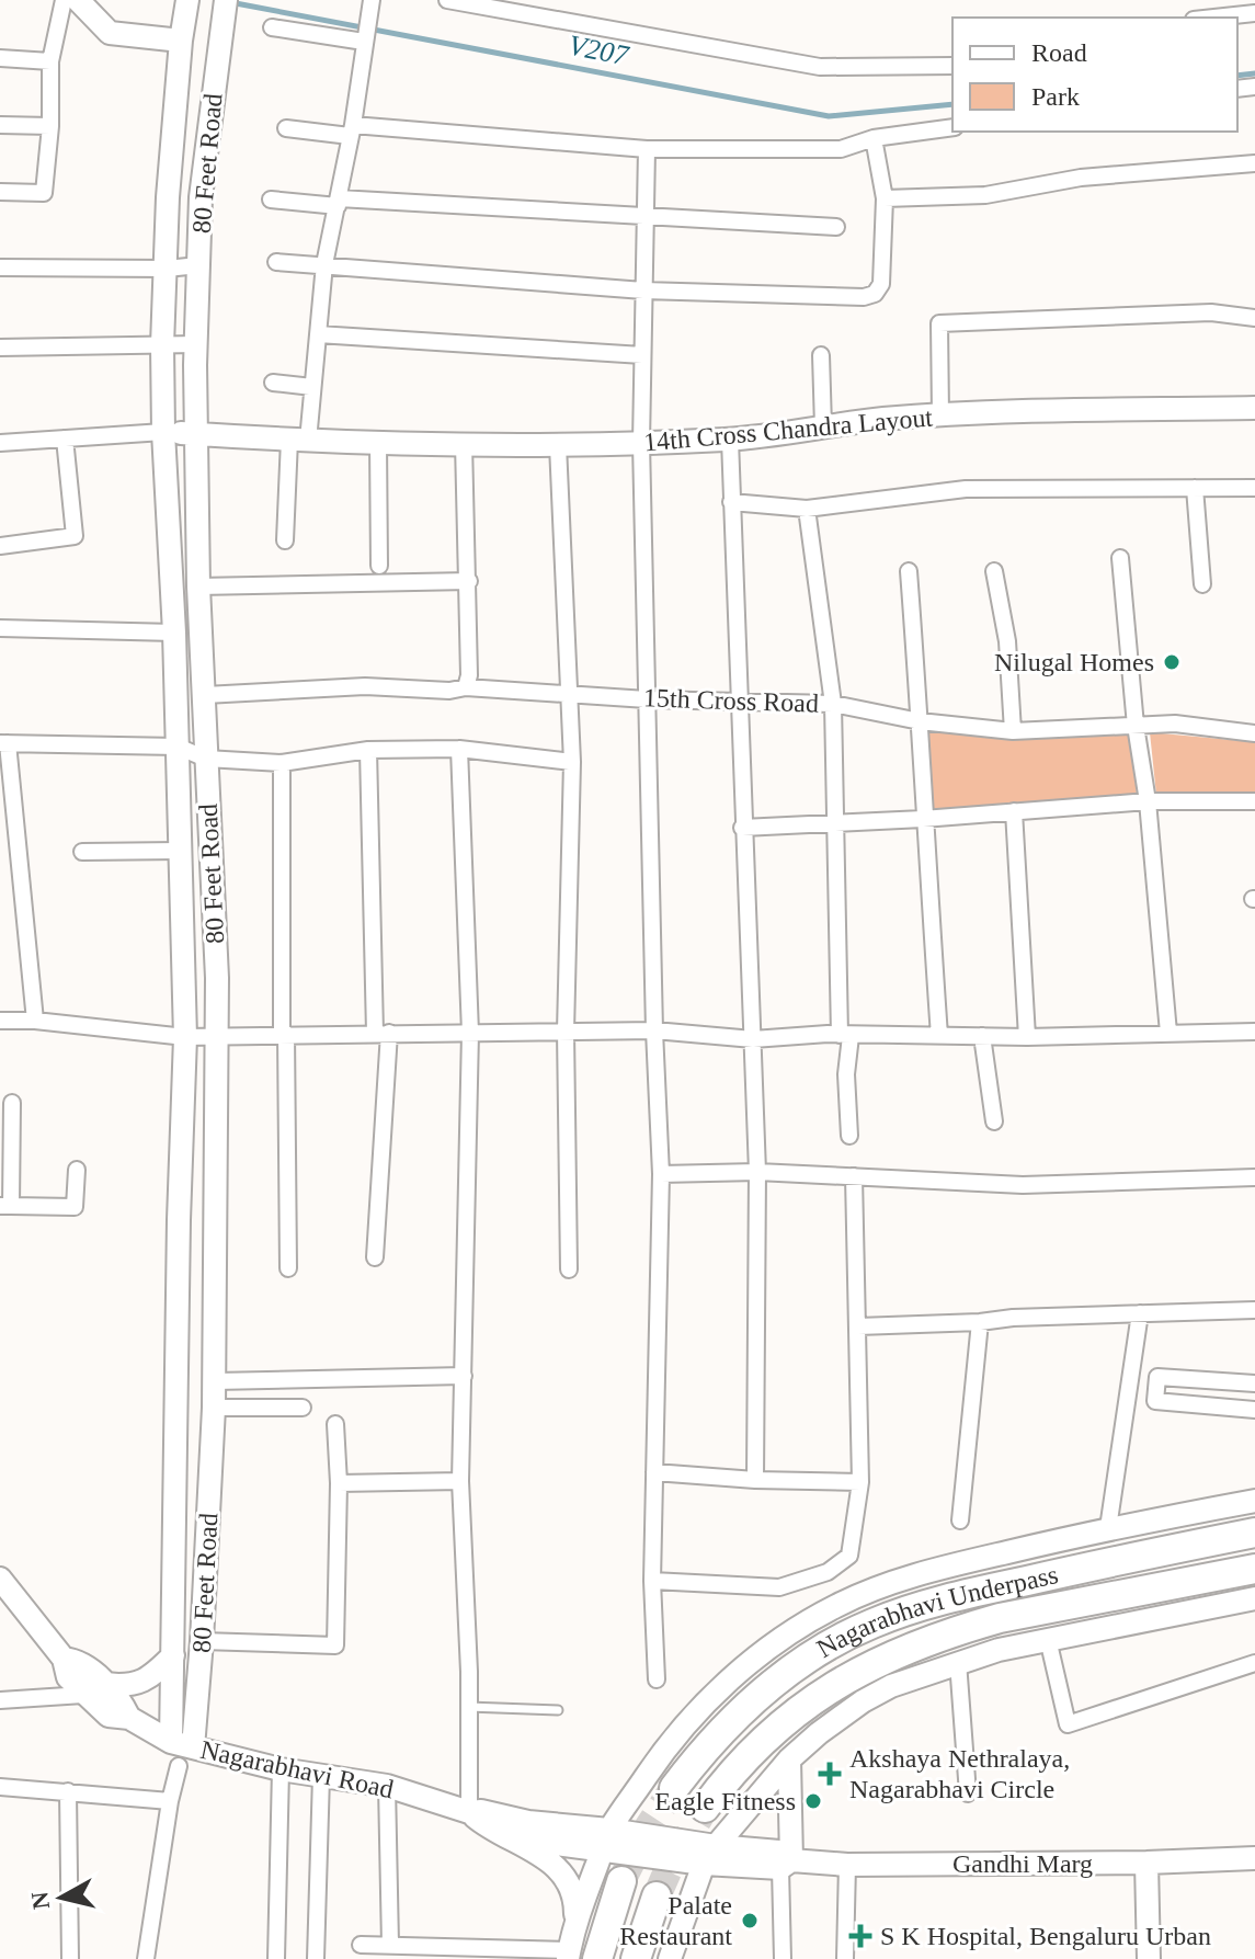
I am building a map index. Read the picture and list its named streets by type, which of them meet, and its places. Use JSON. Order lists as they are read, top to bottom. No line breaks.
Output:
{"streets":{"highway":["Nagarabhavi Underpass"],"main road":["80 Feet Road","14th Cross Chandra Layout","Nagarabhavi Road","Gandhi Marg"],"street":["15th Cross Road"]},"crossings":[["80 Feet Road","14th Cross Chandra Layout"],["80 Feet Road","15th Cross Road"],["80 Feet Road","Nagarabhavi Road"]],"water":["V207"],"places":{"other":["Nilugal Homes","Eagle Fitness","Palate Restaurant"],"health":["Akshaya Nethralaya, Nagarabhavi Circle","S K Hospital, Bengaluru Urban"]},"legend":["Road","Park"],"north":"left"}
